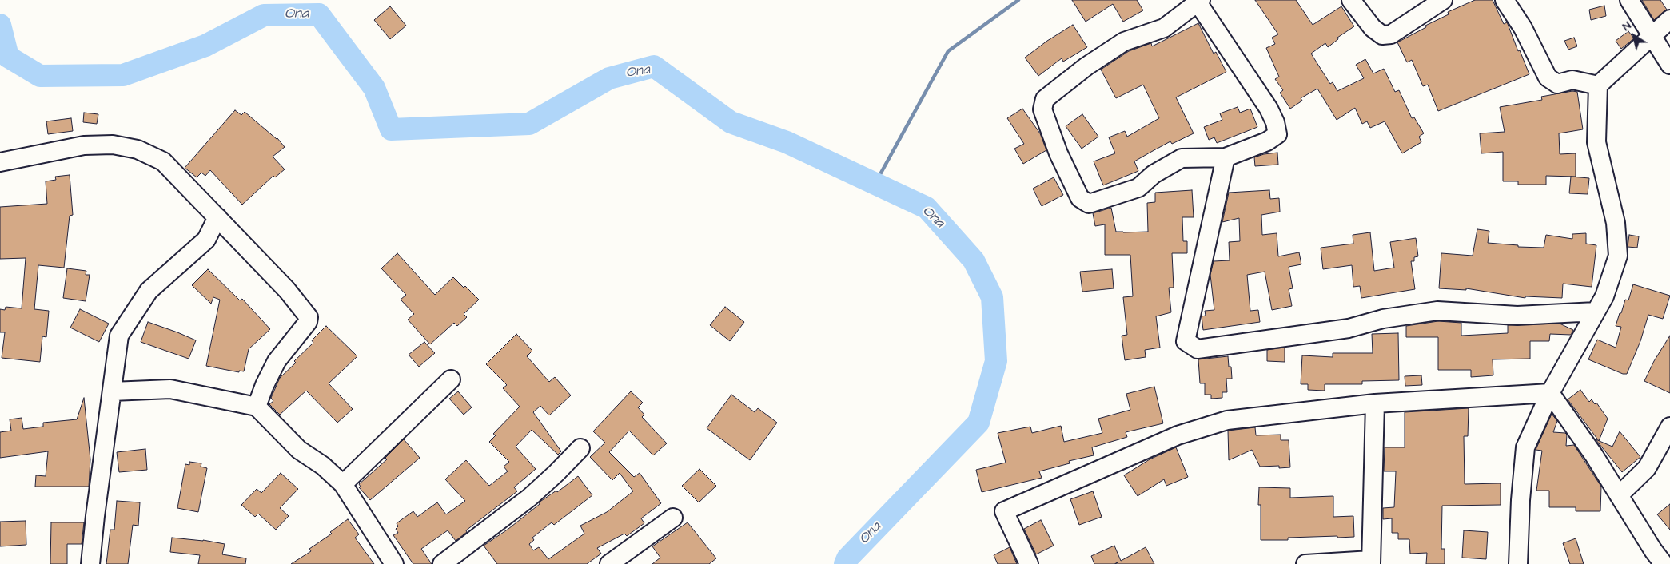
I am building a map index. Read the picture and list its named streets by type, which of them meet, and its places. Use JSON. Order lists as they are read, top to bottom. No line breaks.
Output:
{"water":["Ona"],"north":"top left"}
